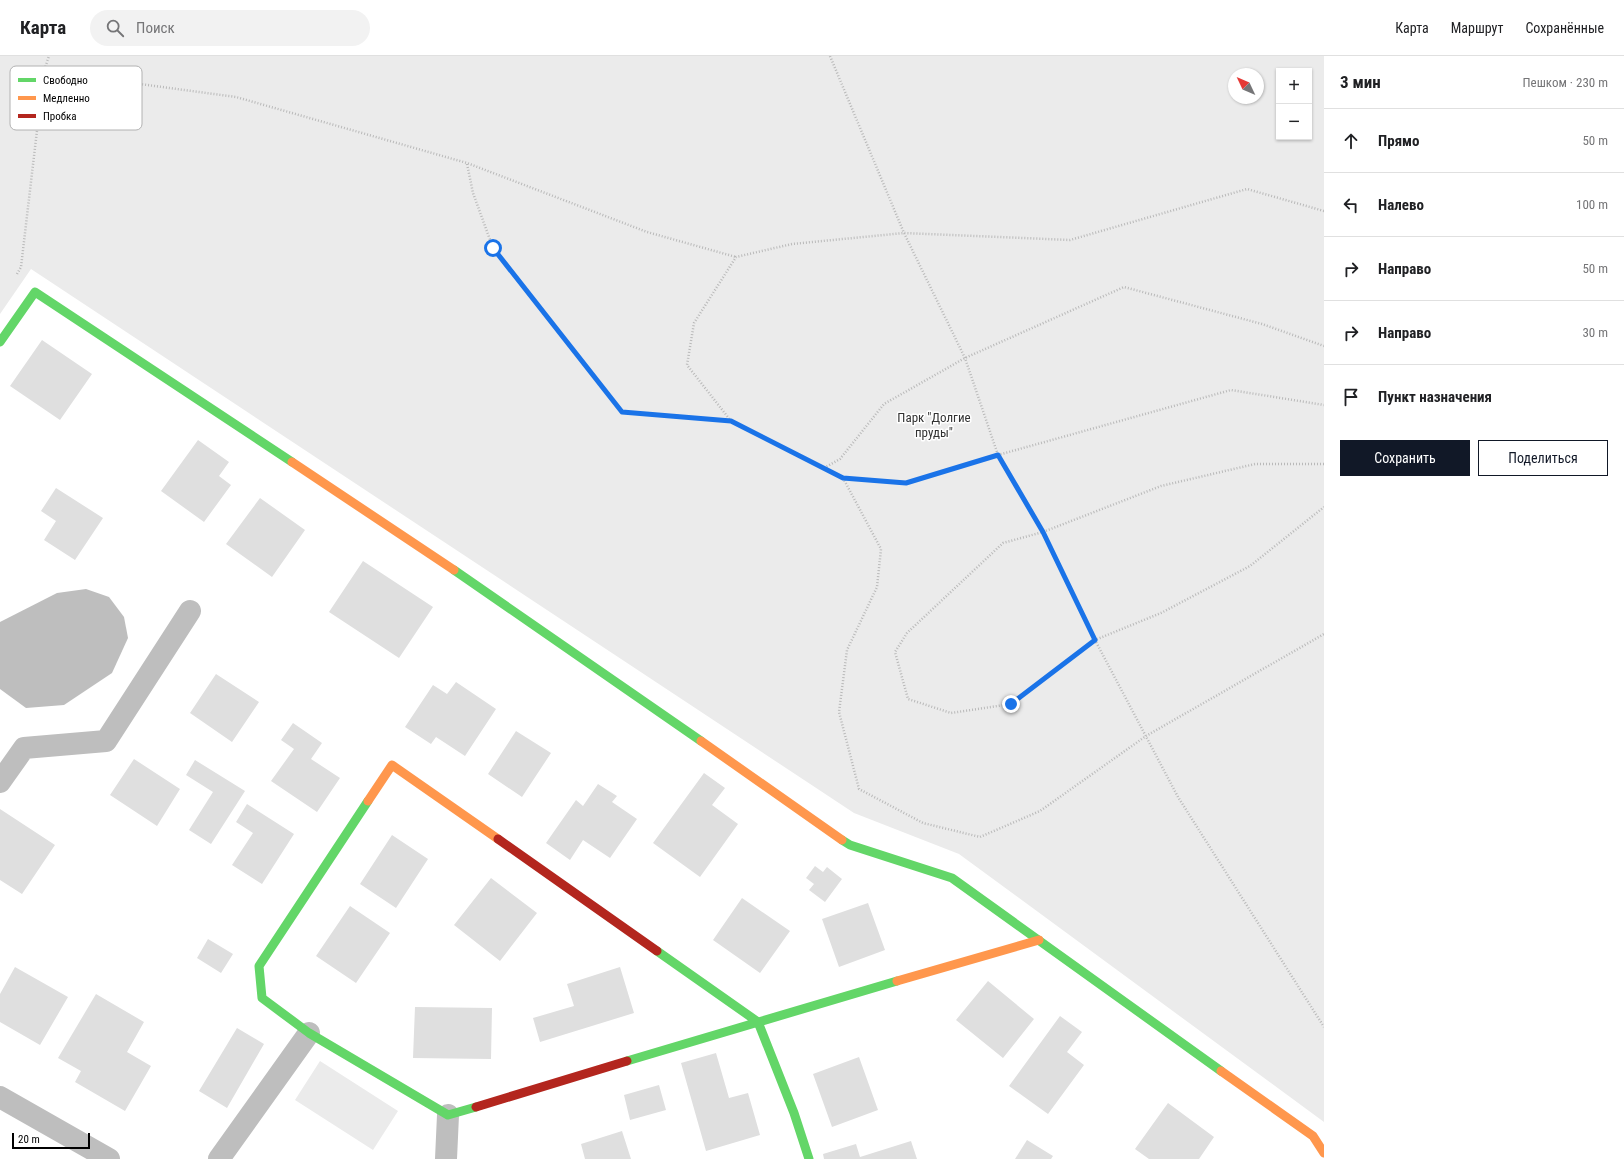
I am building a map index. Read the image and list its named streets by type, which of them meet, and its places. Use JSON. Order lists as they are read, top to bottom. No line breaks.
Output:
{"parks":["Парк \"Долгие пруды\""],"legend":["Свободно","Медленно","Пробка"],"scale_bar":"20 m","north":"top left","page":{"header":"Карта","search":"Поиск","nav":["Карта","Маршрут","Сохранённые"],"heading":["3 мин","Пешком · 230 m"],"map_buttons":["+","−"],"list":[["Прямо","50 m"],["Налево","100 m"],["Направо","50 m"],["Направо","30 m"],"Пункт назначения"],"buttons":["Сохранить","Поделиться"],"scale":"20 m"}}
